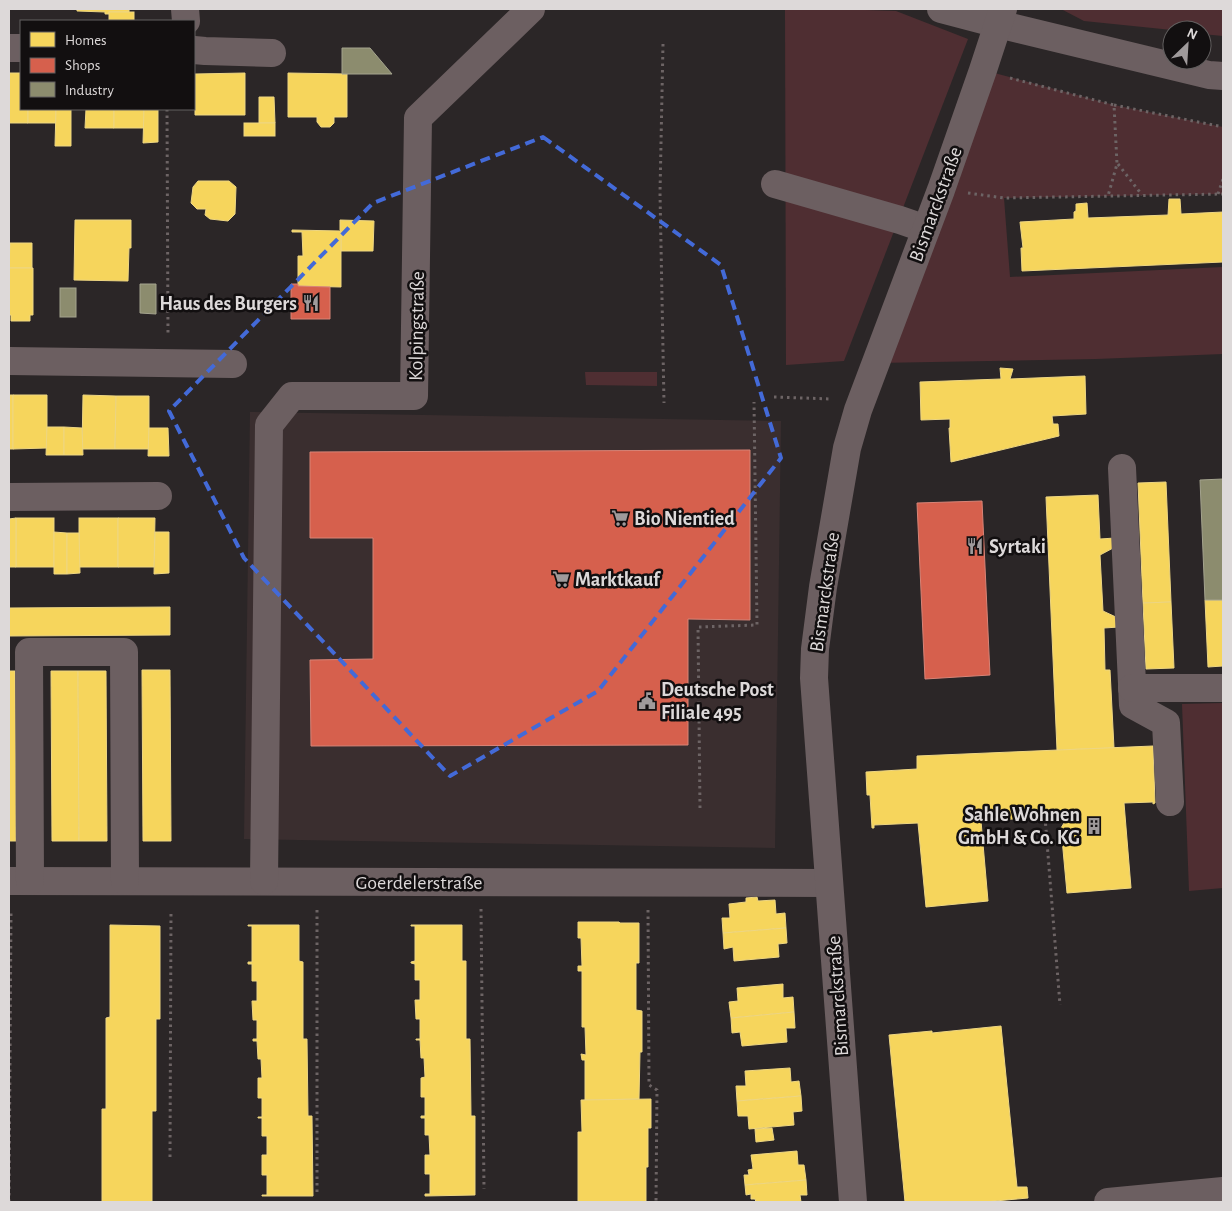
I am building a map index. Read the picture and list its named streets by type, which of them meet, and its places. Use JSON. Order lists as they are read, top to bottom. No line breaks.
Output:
{"streets":{"street":["Bismarckstraße","Kolpingstraße","Goerdelerstraße"]},"crossings":[["Bismarckstraße","Goerdelerstraße"],["Kolpingstraße","Goerdelerstraße"]],"places":{"restaurant":["Haus des Burgers","Syrtaki"],"supermarket":["Bio Nientied","Marktkauf"],"public building":["Deutsche Post Filiale 495"],"building":["Sahle Wohnen GmbH & Co. KG"]},"legend":["Homes","Shops","Industry"],"north":"top right"}
